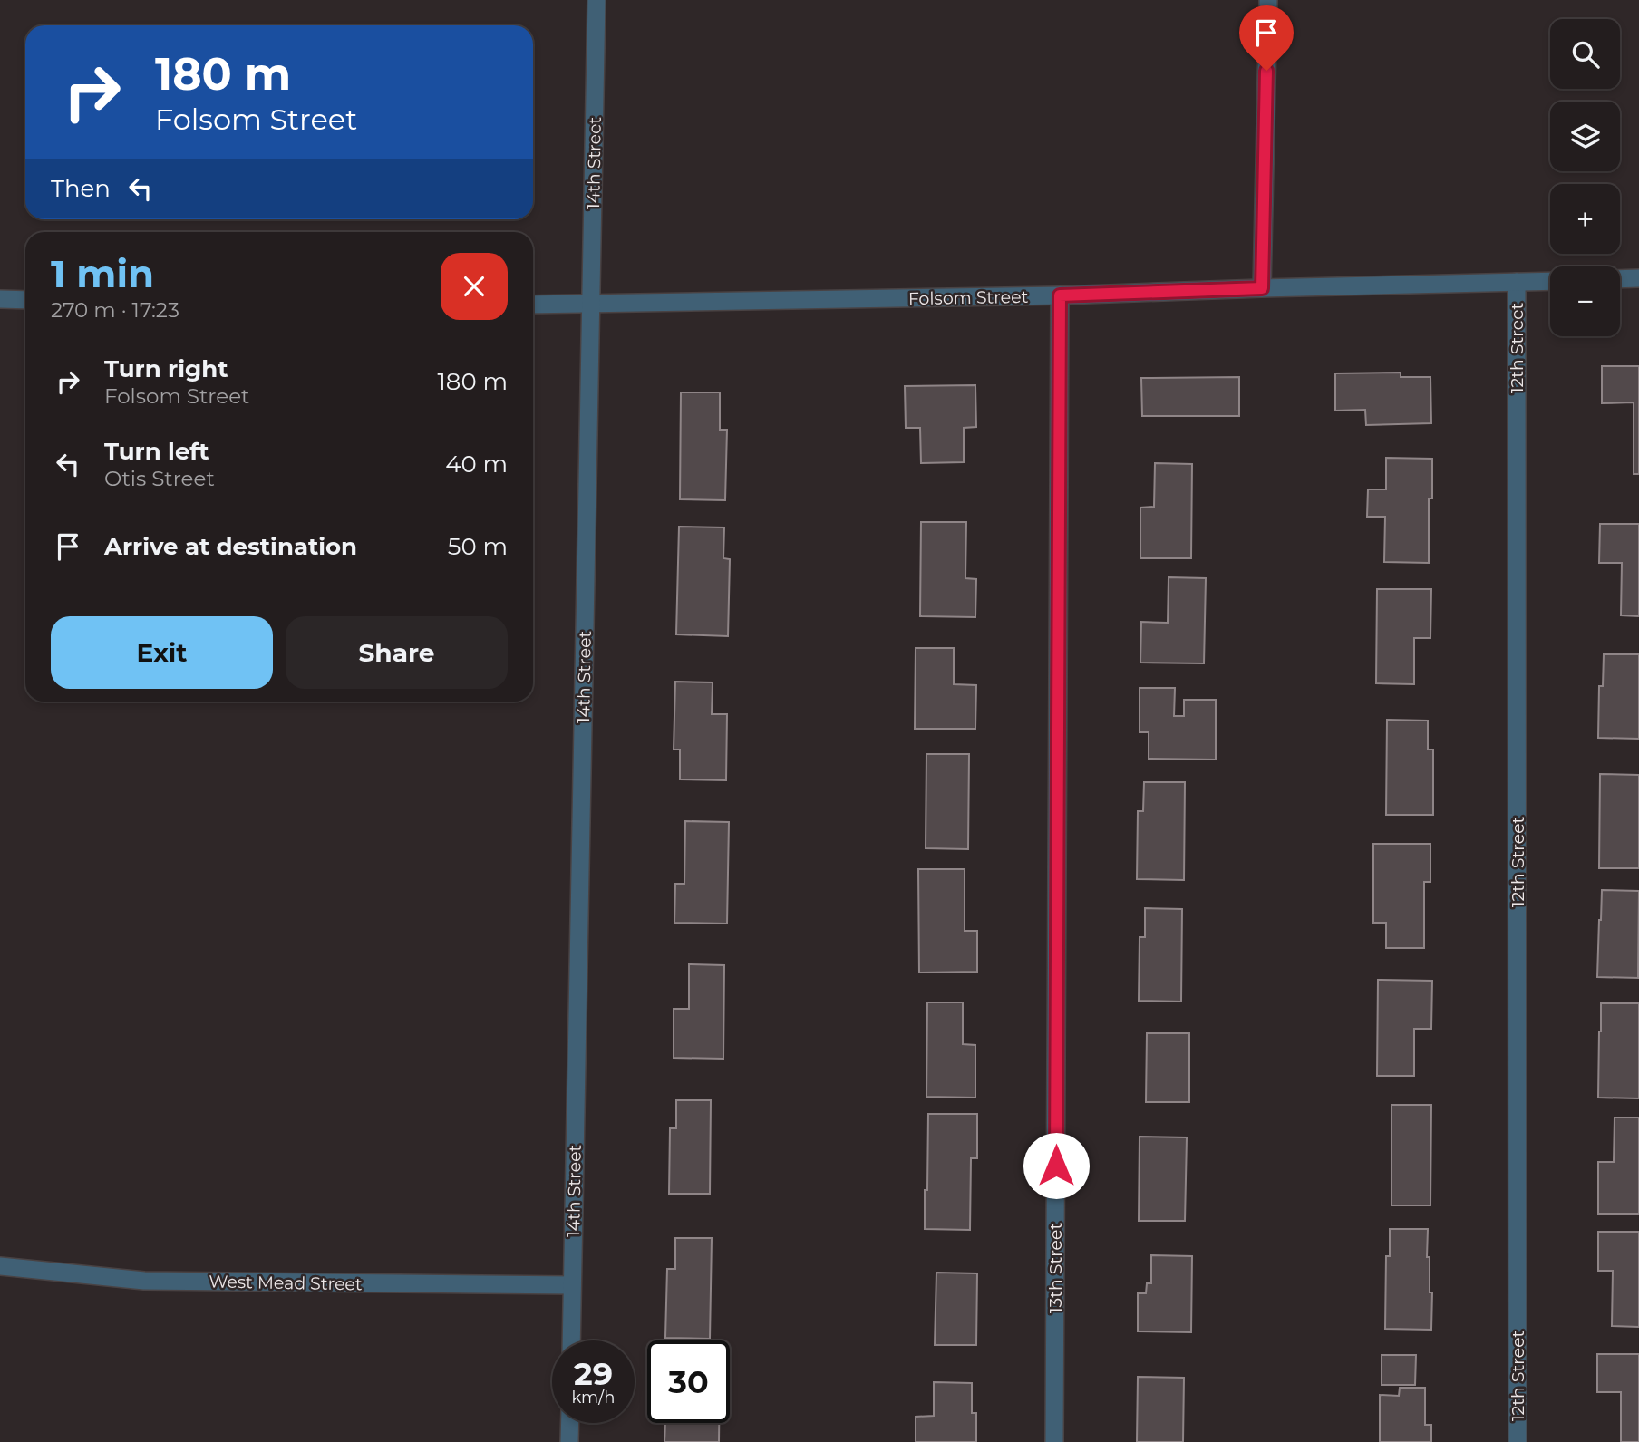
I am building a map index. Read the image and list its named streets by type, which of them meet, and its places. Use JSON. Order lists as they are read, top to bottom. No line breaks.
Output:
{"streets":{"street":["14th Street","Folsom Street","12th Street","13th Street","West Mead Street"]},"crossings":[["14th Street","Folsom Street"],["14th Street","West Mead Street"],["Folsom Street","12th Street"],["Folsom Street","13th Street"]],"page":{"map_buttons":["+","−"],"turn":["180 m","Folsom Street"],"then":"Then","heading":["1 min","270 m · 17:23"],"list":[{"name":"Turn right","note":"Folsom Street","value":"180 m"},{"name":"Turn left","note":"Otis Street","value":"40 m"},{"name":"Arrive at destination","value":"50 m"}],"buttons":["Exit","Share"],"speed":"29 km/h","limit":"30"}}
